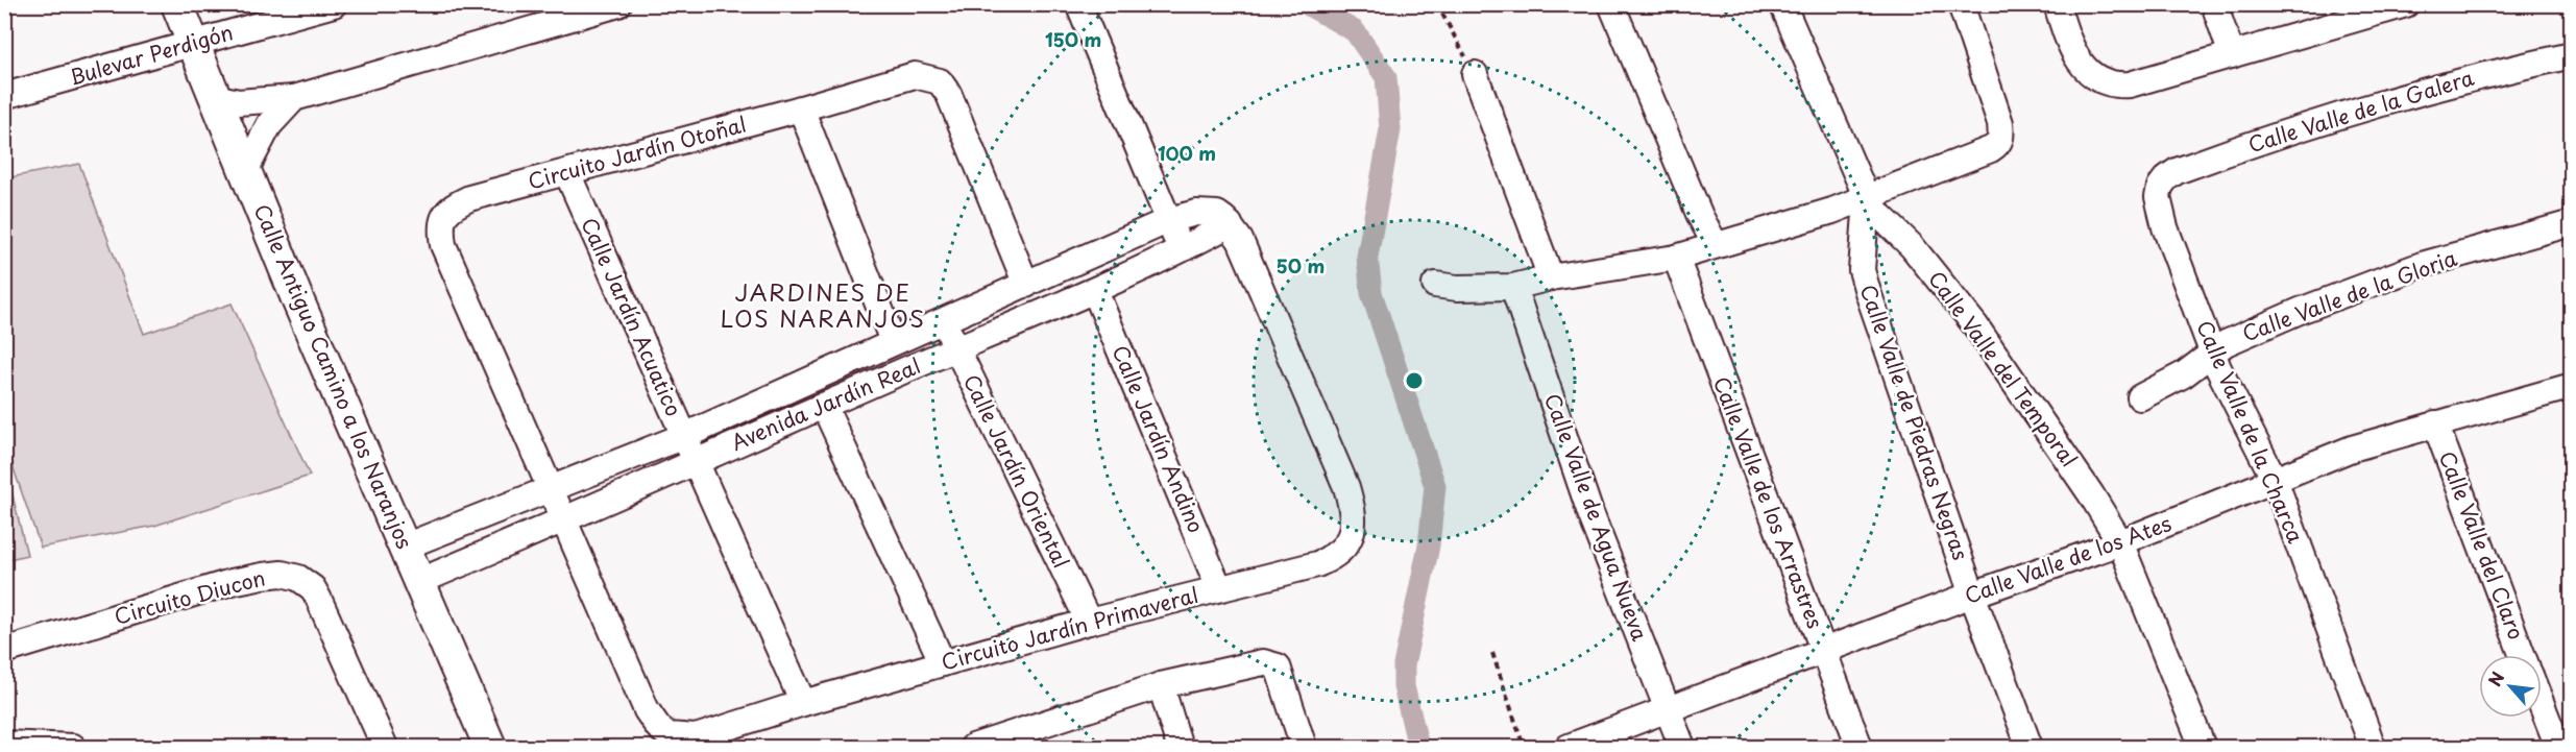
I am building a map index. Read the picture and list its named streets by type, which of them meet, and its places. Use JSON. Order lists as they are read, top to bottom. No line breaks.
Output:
{"streets":{"street":["Bulevar Perdigón","Calle Valle de la Galera","Circuito Jardín Otoñal","Calle Valle de la Gloria","Calle Jardín Acuatico","Calle Valle del Temporal","Calle Antiguo Camino a los Naranjos","Avenida Jardín Real","Calle Valle de Piedras Negras","Calle Valle de la Charca","Calle Jardín Andino","Calle Jardín Oriental","Calle Valle de los Arrastres","Calle Valle de Agua Nueva","Calle Valle del Claro","Calle Valle de los Ates","Circuito Diucon","Circuito Jardín Primaveral"]},"crossings":[["Bulevar Perdigón","Calle Antiguo Camino a los Naranjos"],["Calle Valle de la Galera","Calle Valle de la Charca"],["Circuito Jardín Otoñal","Calle Jardín Acuatico"],["Circuito Jardín Otoñal","Avenida Jardín Real"],["Circuito Jardín Otoñal","Circuito Jardín Primaveral"],["Calle Valle de la Gloria","Calle Valle de la Charca"],["Calle Jardín Acuatico","Avenida Jardín Real"],["Calle Jardín Acuatico","Circuito Jardín Primaveral"],["Calle Valle del Temporal","Calle Valle de Piedras Negras"],["Calle Valle del Temporal","Calle Valle de los Ates"],["Calle Antiguo Camino a los Naranjos","Avenida Jardín Real"],["Avenida Jardín Real","Calle Jardín Andino"],["Avenida Jardín Real","Calle Jardín Oriental"],["Avenida Jardín Real","Circuito Jardín Primaveral"],["Calle Valle de Piedras Negras","Calle Valle de los Ates"],["Calle Valle de la Charca","Calle Valle de los Ates"],["Calle Jardín Andino","Circuito Jardín Primaveral"],["Calle Jardín Oriental","Circuito Jardín Primaveral"],["Calle Valle de los Arrastres","Calle Valle de los Ates"],["Calle Valle de Agua Nueva","Calle Valle de los Ates"],["Calle Valle del Claro","Calle Valle de los Ates"]],"districts":["JARDINES DE LOS NARANJOS"],"north":"top left","rings":["150 m","100 m","50 m"]}
